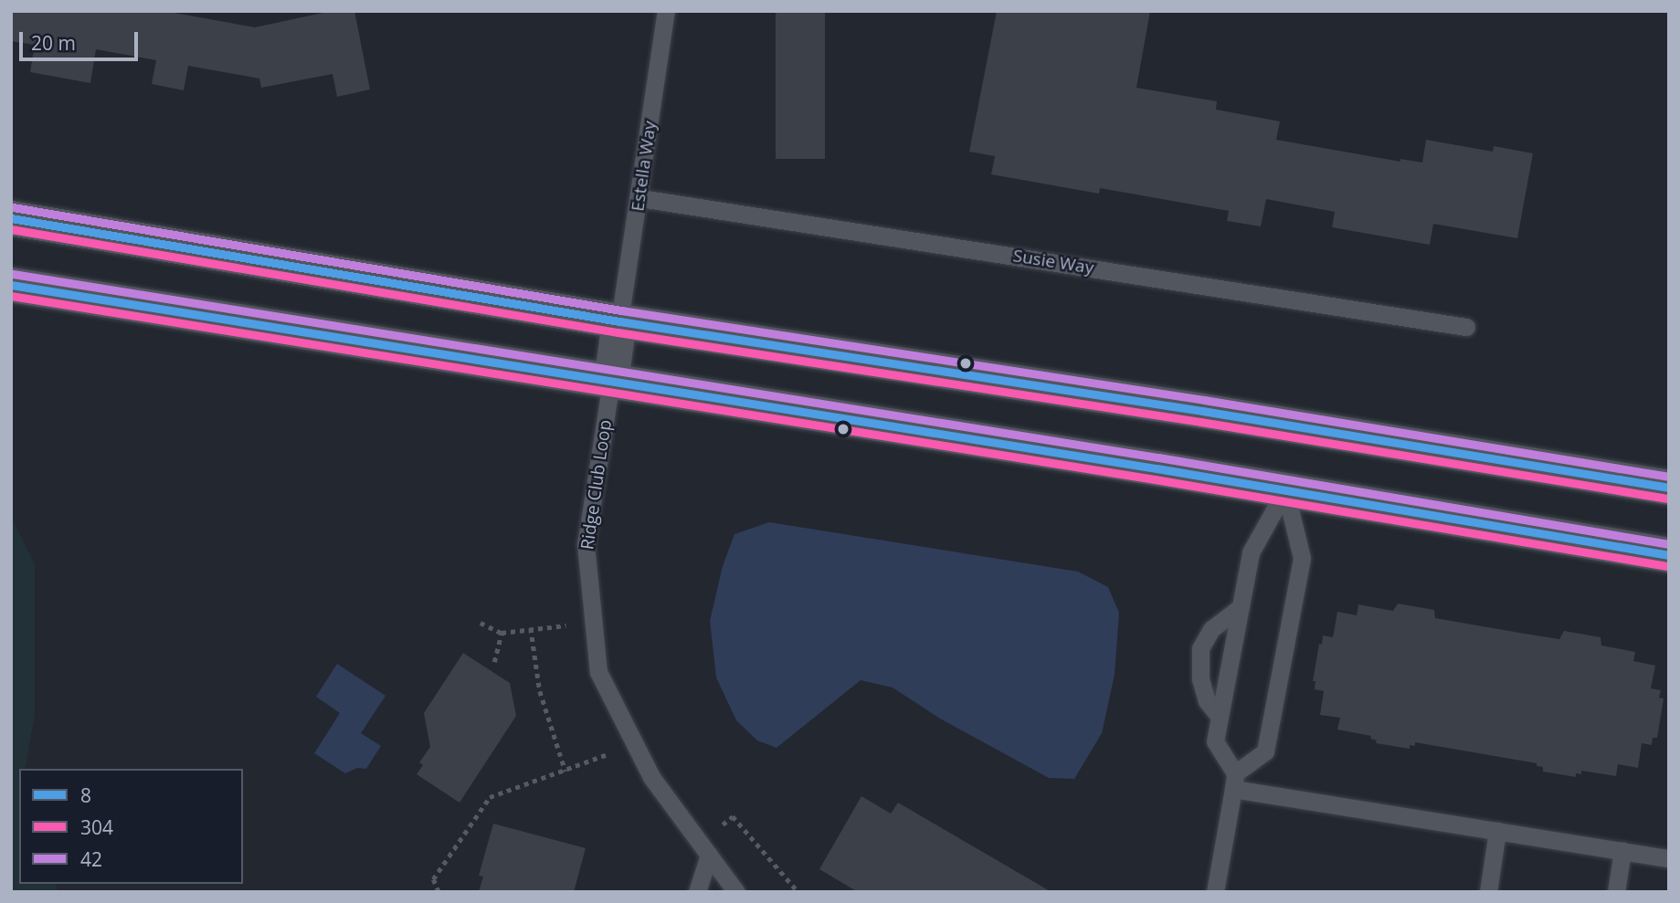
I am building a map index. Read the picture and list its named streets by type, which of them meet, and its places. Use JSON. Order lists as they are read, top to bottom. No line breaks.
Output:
{"streets":{"lane":["Estella Way","Susie Way","Ridge Club Loop"]},"crossings":[["Estella Way","Susie Way"]],"lines":["transit line 42","transit line 8","transit line 304"],"legend":["8","304","42"],"scale_bar":"20 m"}
